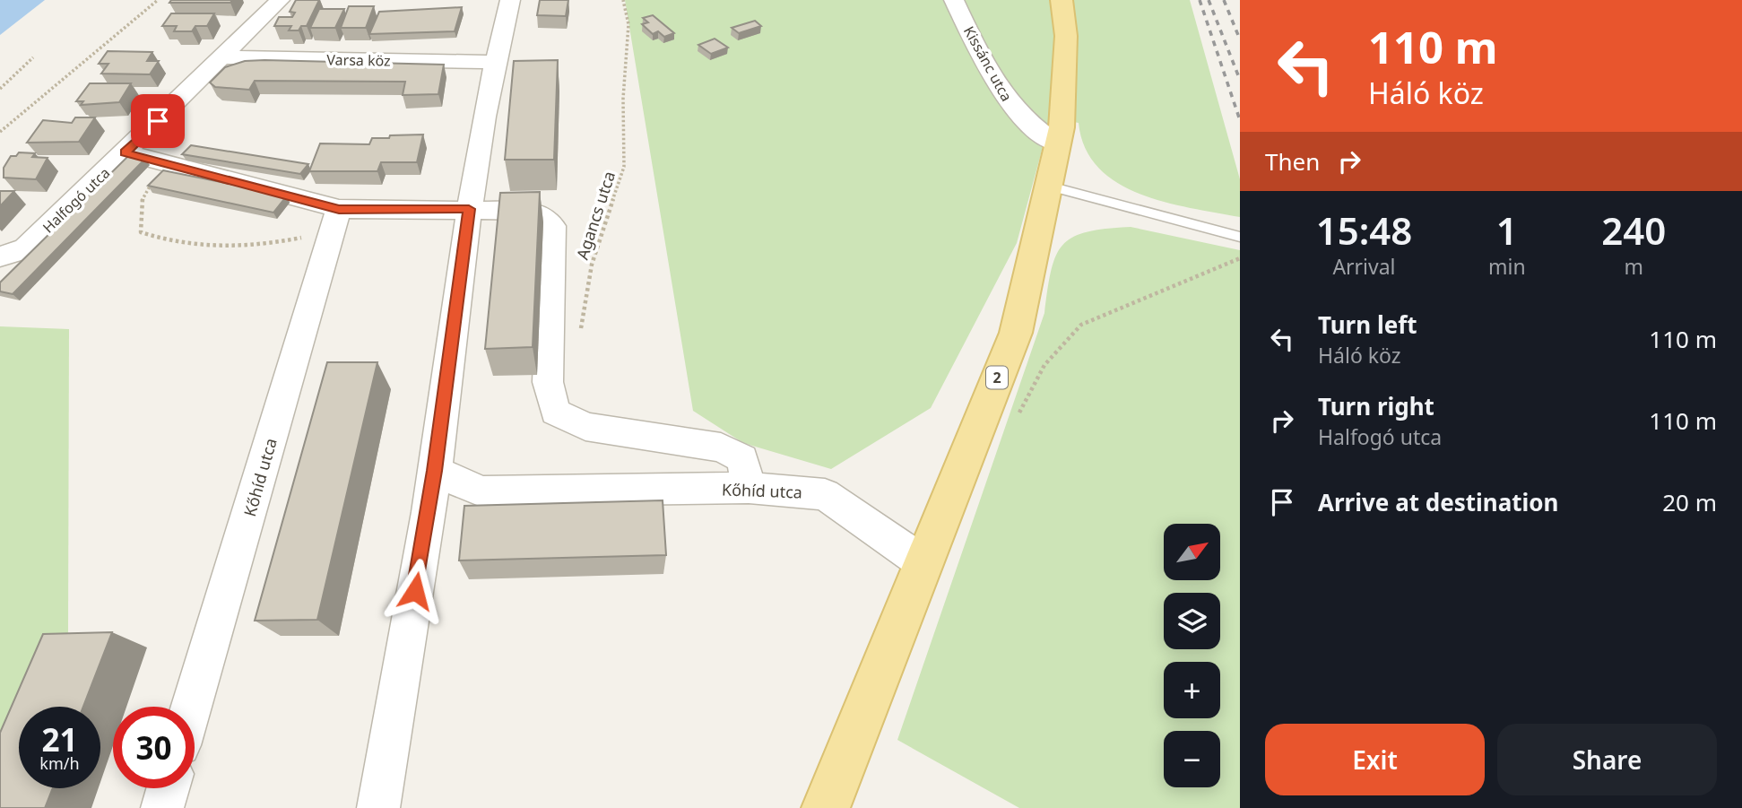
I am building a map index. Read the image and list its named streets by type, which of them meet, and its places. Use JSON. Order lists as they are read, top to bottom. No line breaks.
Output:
{"streets":{"main road":["2"],"street":["Varsa köz","Kissánc utca","Halfogó utca","Kőhíd utca"],"path":["Agancs utca"]},"crossings":[["Varsa köz","Halfogó utca"],["Kissánc utca","2"],["2","Kőhíd utca"]],"north":"top right","page":{"turn":["110 m","Háló köz"],"then":"Then","eta":["15:48","Arrival","1","min","240","m"],"list":[{"name":"Turn left","note":"Háló köz","value":"110 m"},{"name":"Turn right","note":"Halfogó utca","value":"110 m"},{"name":"Arrive at destination","value":"20 m"}],"map_buttons":["+","−"],"speed":"21 km/h","limit":"30","buttons":["Exit","Share"]}}
